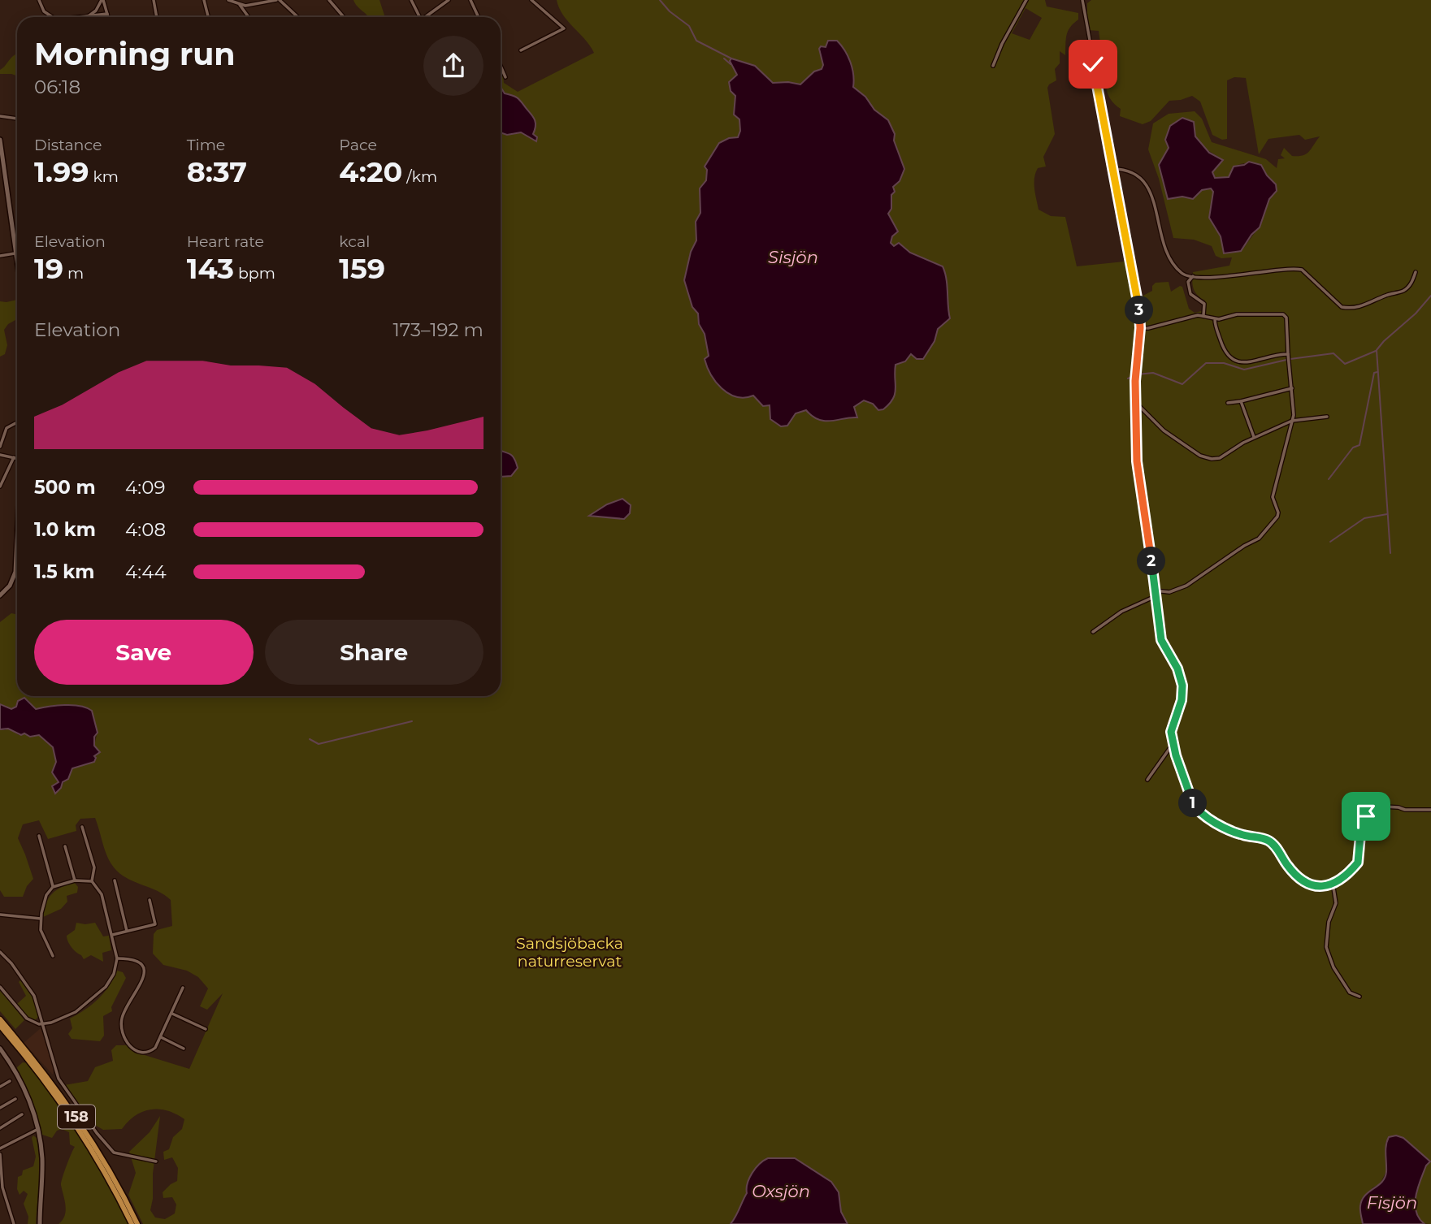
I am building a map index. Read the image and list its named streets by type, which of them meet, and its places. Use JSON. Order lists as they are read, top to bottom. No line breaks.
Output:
{"streets":{"main road":["158"]},"water":["Sisjön","Oxsjön","Fisjön"],"parks":["Sandsjöbacka naturreservat"],"page":{"heading":["Morning run","06:18"],"stats":[["Distance","1.99 km"],["Time","8:37"],["Pace","4:20 /km"],["Elevation","19 m"],["Heart rate","143 bpm"],["kcal","159"]],"pins":["3","2","1"],"chart":["Elevation","173–192 m"],"list":[{"name":"500 m","note":"4:09"},{"name":"1.0 km","note":"4:08"},{"name":"1.5 km","note":"4:44"}],"buttons":["Save","Share"]}}
